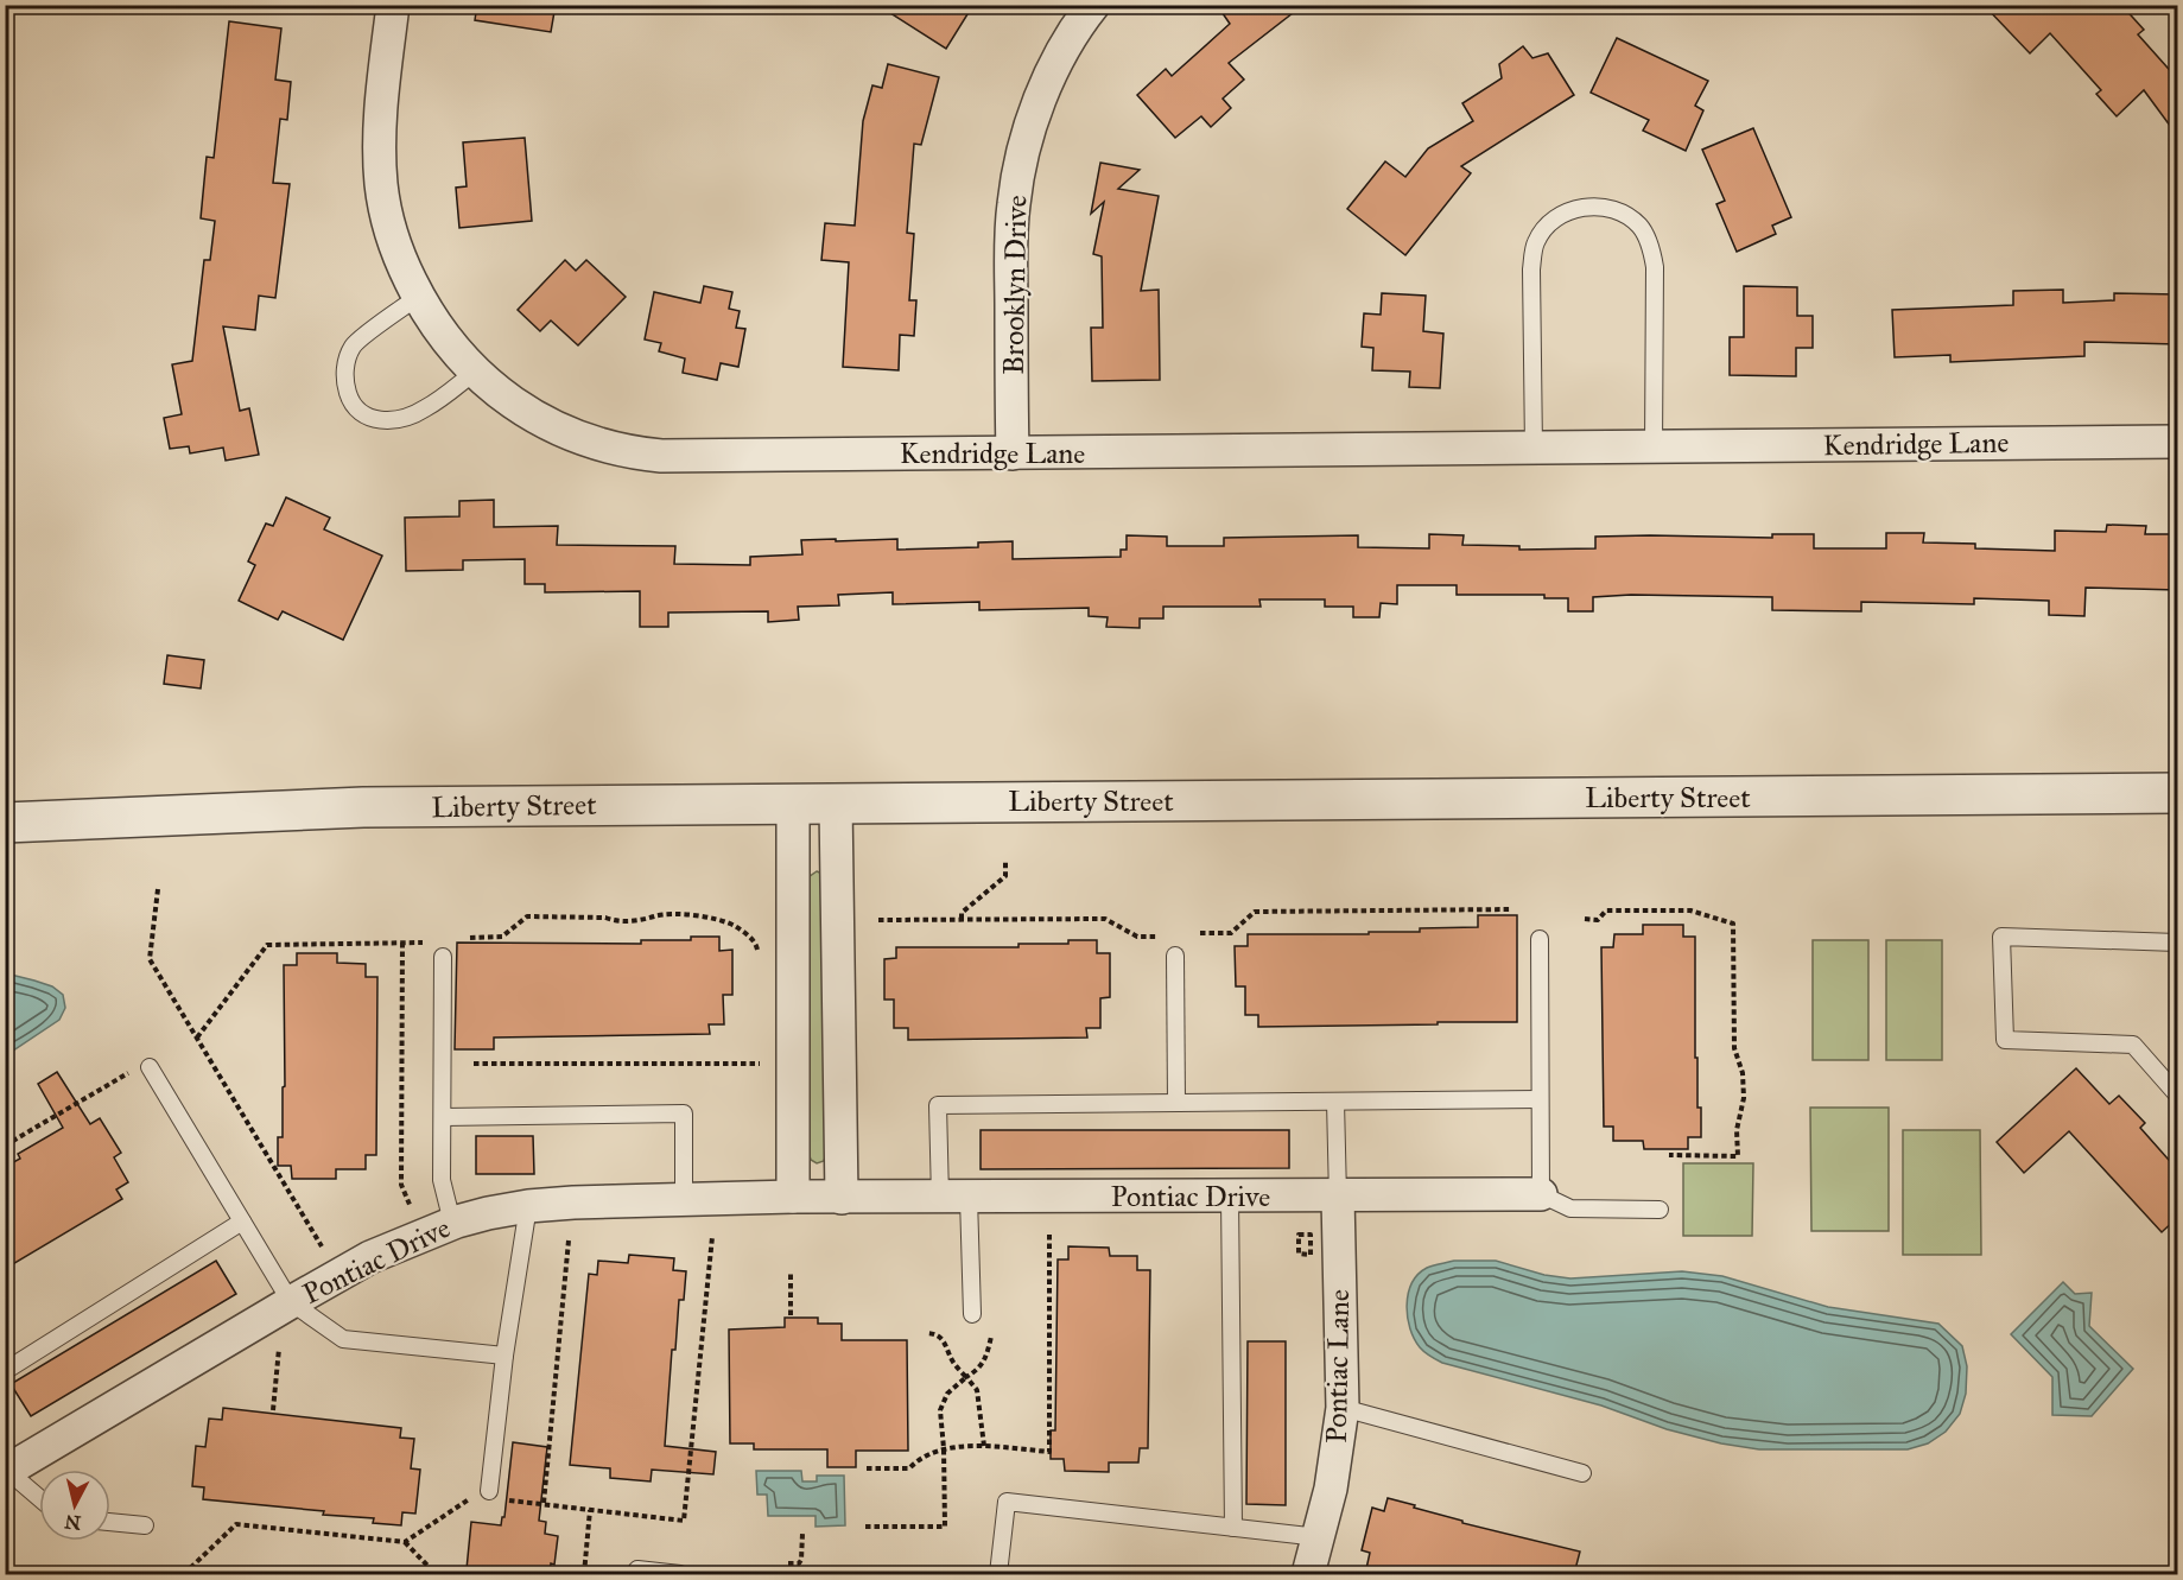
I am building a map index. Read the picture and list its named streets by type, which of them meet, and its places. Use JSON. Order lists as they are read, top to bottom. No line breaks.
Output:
{"streets":{"street":["Brooklyn Drive","Kendridge Lane","Liberty Street","Pontiac Drive","Pontiac Lane"]},"crossings":[["Brooklyn Drive","Kendridge Lane"],["Pontiac Drive","Pontiac Lane"]],"north":"bottom"}
